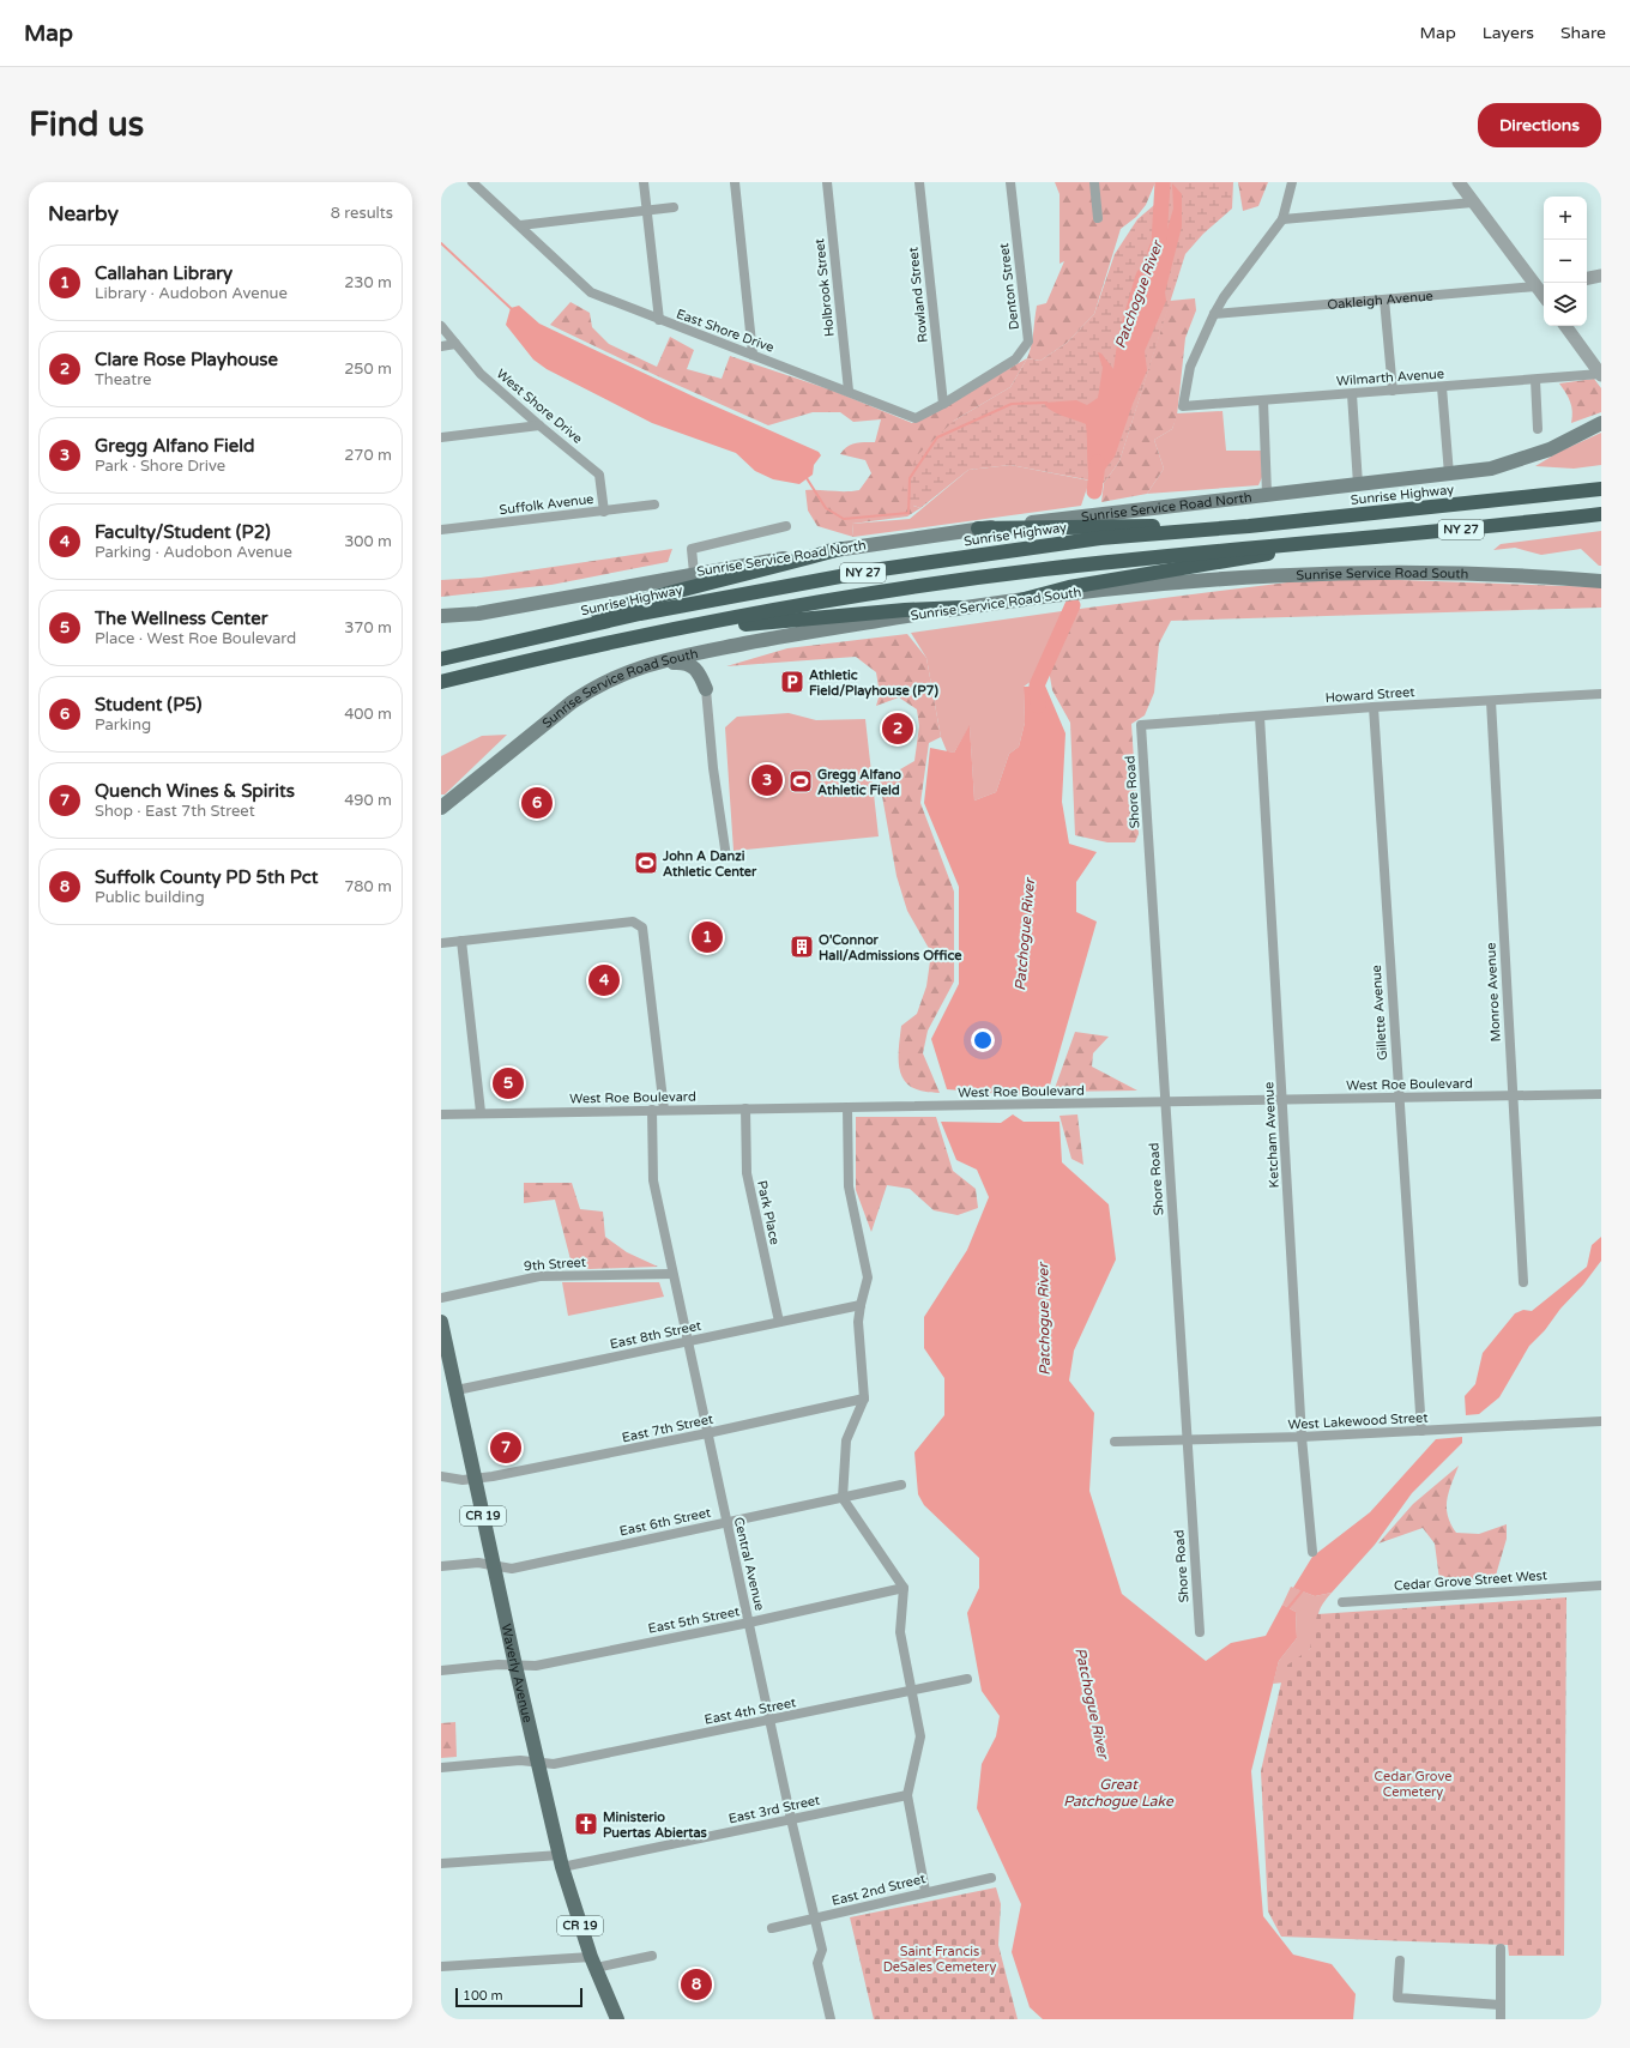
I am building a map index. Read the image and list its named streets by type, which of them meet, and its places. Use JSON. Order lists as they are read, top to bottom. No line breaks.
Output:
{"streets":{"highway":["Sunrise Highway","NY 27"],"main road":["Sunrise Service Road North","Sunrise Service Road South","CR 19","Waverly Avenue"],"street":["Denton Street","Holbrook Street","Rowland Street","Oakleigh Avenue","East Shore Drive","Wilmarth Avenue","West Shore Drive","Suffolk Avenue","Howard Street","Shore Road","Monroe Avenue","Gillette Avenue","West Roe Boulevard","Ketcham Avenue","Park Place","9th Street","East 8th Street","West Lakewood Street","East 7th Street","East 6th Street","Central Avenue","Cedar Grove Street West","East 5th Street","East 4th Street","East 3rd Street","East 2nd Street"]},"crossings":[["Denton Street","East Shore Drive"],["Holbrook Street","East Shore Drive"],["Rowland Street","East Shore Drive"],["Oakleigh Avenue","Wilmarth Avenue"],["West Shore Drive","Suffolk Avenue"],["Howard Street","Shore Road"],["Howard Street","Monroe Avenue"],["Howard Street","Gillette Avenue"],["Howard Street","Ketcham Avenue"],["Shore Road","West Roe Boulevard"],["Shore Road","West Lakewood Street"],["Monroe Avenue","West Roe Boulevard"],["Gillette Avenue","West Roe Boulevard"],["Gillette Avenue","West Lakewood Street"],["West Roe Boulevard","Ketcham Avenue"],["West Roe Boulevard","Park Place"],["West Roe Boulevard","Central Avenue"],["Ketcham Avenue","West Lakewood Street"],["Park Place","East 8th Street"],["9th Street","Central Avenue"],["East 8th Street","Central Avenue"],["East 8th Street","Waverly Avenue"],["East 7th Street","Central Avenue"],["East 7th Street","Waverly Avenue"],["East 6th Street","Central Avenue"],["East 6th Street","Waverly Avenue"],["Central Avenue","East 5th Street"],["Central Avenue","East 4th Street"],["Central Avenue","East 3rd Street"],["Central Avenue","East 2nd Street"],["East 5th Street","Waverly Avenue"],["Waverly Avenue","East 4th Street"],["Waverly Avenue","East 3rd Street"]],"water":["Patchogue River","Great Patchogue Lake"],"parks":["Cedar Grove Cemetery","Saint Francis DeSales Cemetery"],"places":{"parking":["Athletic Field/Playhouse (P7)"],"sports":["Gregg Alfano Athletic Field","John A Danzi Athletic Center"],"building":["O'Connor Hall/Admissions Office"],"church":["Ministerio Puertas Abiertas"]},"scale_bar":"100 m","page":{"header":"Map","nav":["Map","Layers","Share"],"buttons":"Directions","title":"Find us","heading":["Nearby","8 results"],"map_buttons":["+","−"],"list":[{"mark":"1","name":"Callahan Library","note":"Library · Audobon Avenue","value":"230 m"},{"mark":"2","name":"Clare Rose Playhouse","note":"Theatre","value":"250 m"},{"mark":"3","name":"Gregg Alfano Field","note":"Park · Shore Drive","value":"270 m"},{"mark":"4","name":"Faculty/Student (P2)","note":"Parking · Audobon Avenue","value":"300 m"},{"mark":"5","name":"The Wellness Center","note":"Place · West Roe Boulevard","value":"370 m"},{"mark":"6","name":"Student (P5)","note":"Parking","value":"400 m"},{"mark":"7","name":"Quench Wines & Spirits","note":"Shop · East 7th Street","value":"490 m"},{"mark":"8","name":"Suffolk County PD 5th Pct","note":"Public building","value":"780 m"}],"pins":["2","3","6","1","4","5","7","8"],"scale":"100 m"}}
